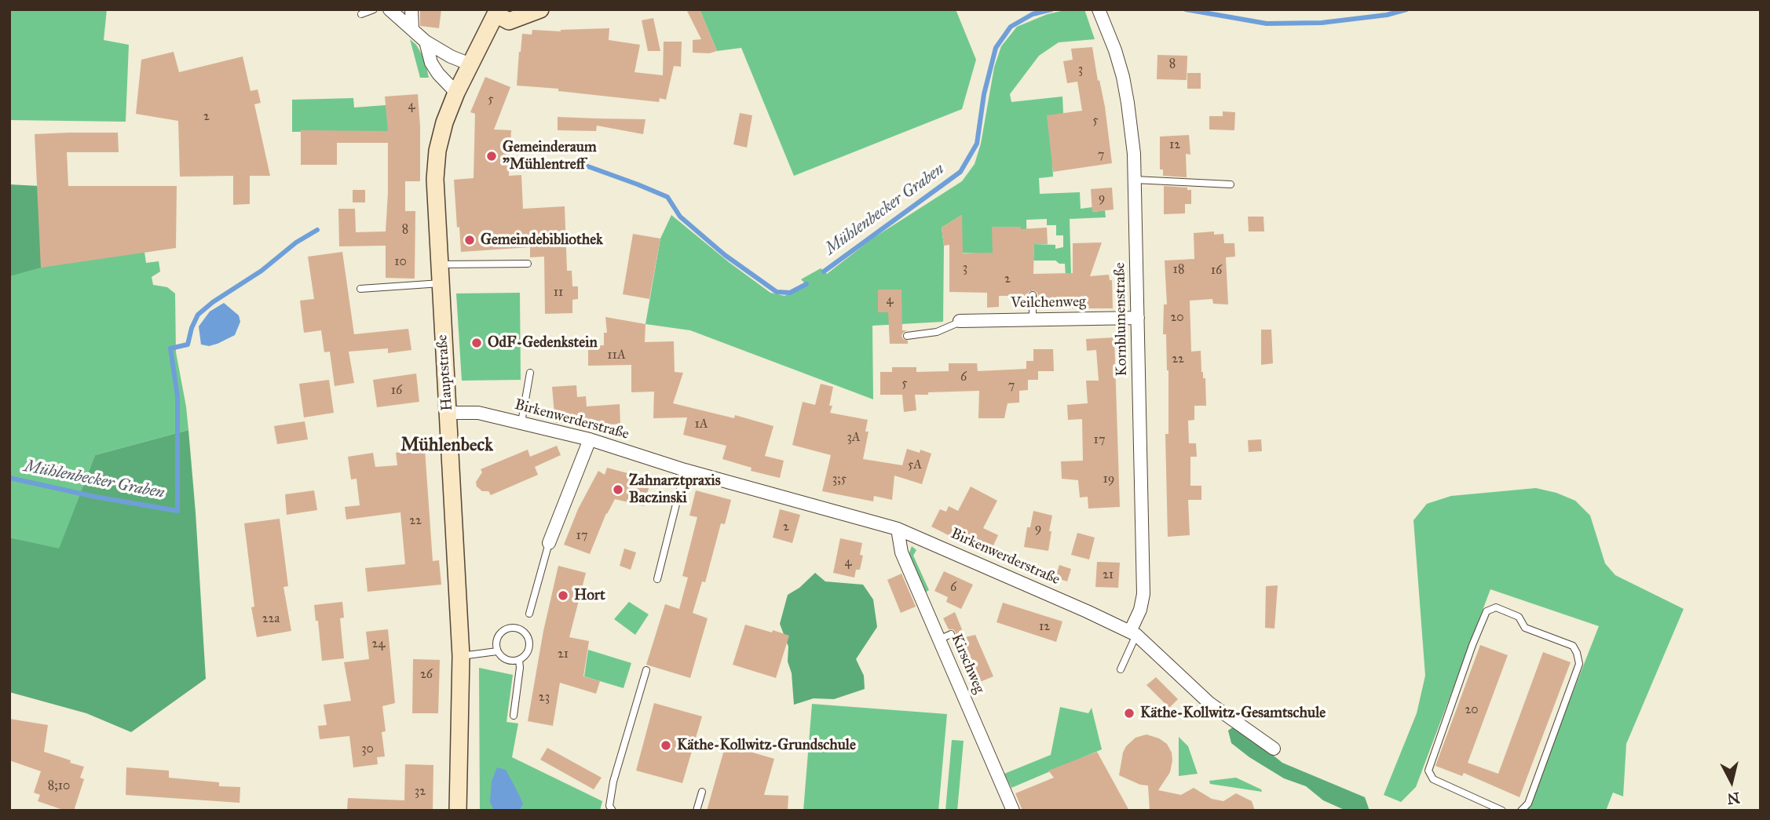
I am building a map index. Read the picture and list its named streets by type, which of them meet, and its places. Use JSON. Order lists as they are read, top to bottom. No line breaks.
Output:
{"streets":{"main road":["Hauptstraße"],"street":["Veilchenweg","Kornblumenstraße","Birkenwerderstraße","Kirschweg"]},"crossings":[["Veilchenweg","Kornblumenstraße"],["Kornblumenstraße","Birkenwerderstraße"],["Hauptstraße","Birkenwerderstraße"],["Birkenwerderstraße","Kirschweg"]],"districts":["Mühlenbeck"],"water":["Mühlenbecker Graben"],"places":["Gemeinderaum \"Mühlentreff","Gemeindebibliothek","OdF-Gedenkstein","Zahnarztpraxis Baczinski","Hort","Käthe-Kollwitz-Gesamtschule","Käthe-Kollwitz-Grundschule"],"house_numbers":["8","3","5","4","2","5","12","7","9","8","10","3","18","16","2","11","4","20","11A","22","6","5","7","16","1A","3A","17","5A","3;5","19","22","2","9","17","4","21","6","22a","12","24","21","26","23","20","30","8;10","32"],"north":"bottom"}
